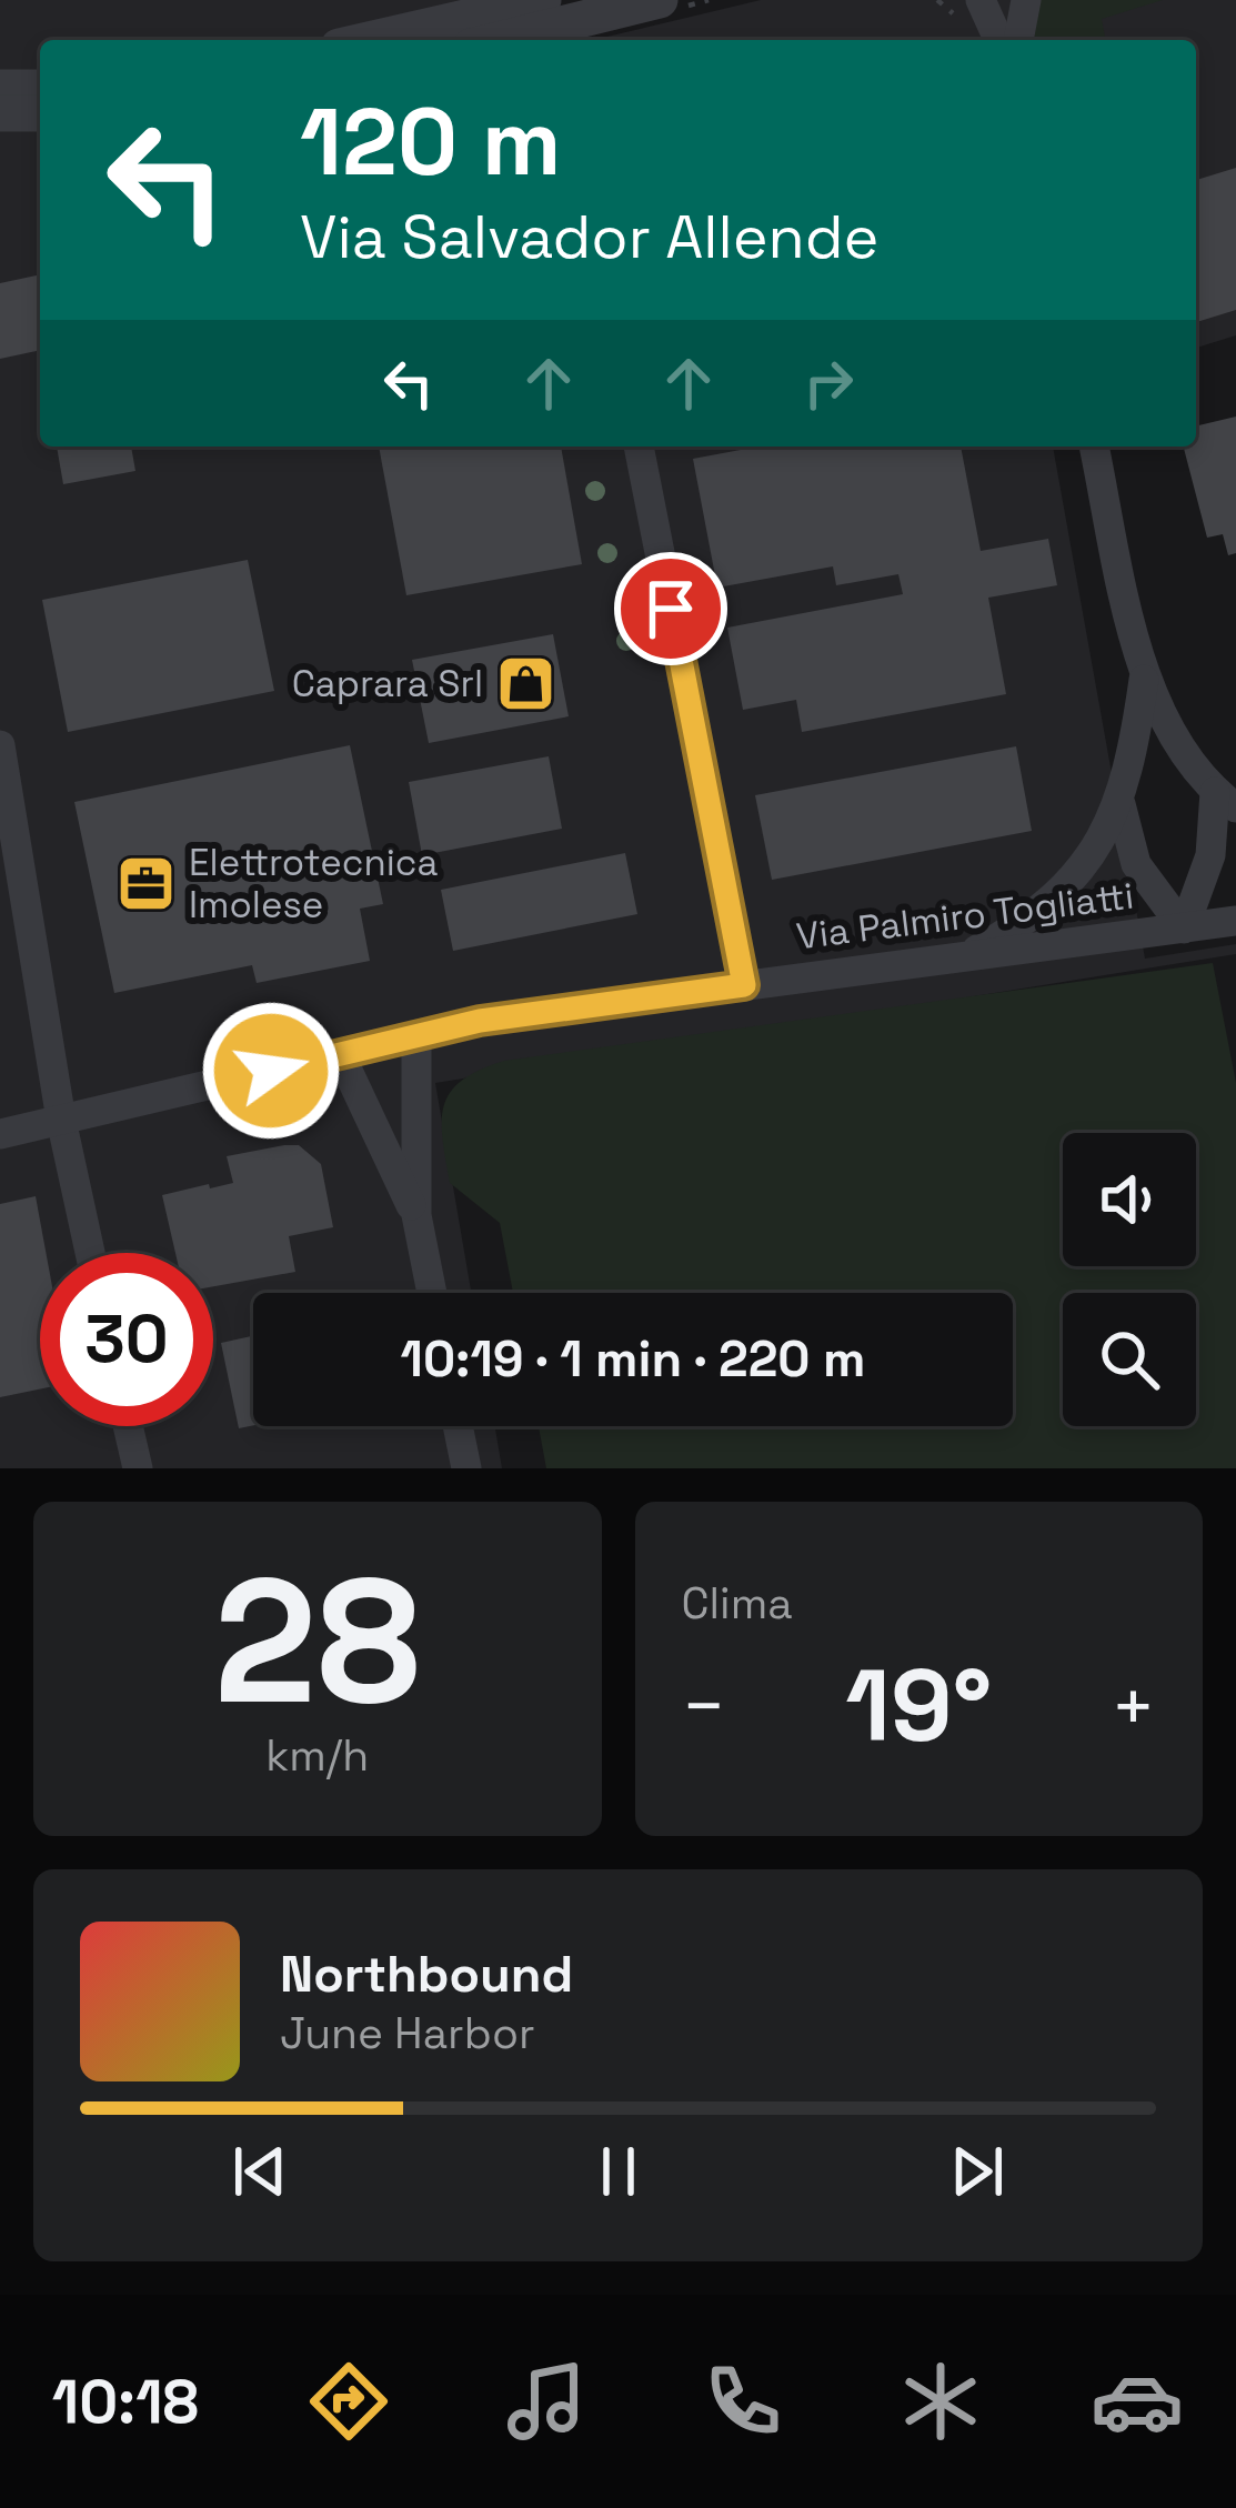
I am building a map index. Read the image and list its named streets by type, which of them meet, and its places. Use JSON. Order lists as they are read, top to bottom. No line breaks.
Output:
{"streets":{"street":["Via Palmiro Togliatti"]},"places":{"shop":["Caprara Srl"],"office":["Elettrotecnica Imolese"]},"page":{"turn":["120 m","Via Salvador Allende"],"limit":"30","trip":"10:19 · 1 min · 220 m","tile":[["28","km/h"],"Clima"],"heat":["−","19°","+"],"song":["Northbound","June Harbor"],"tabs":"10:18"}}
